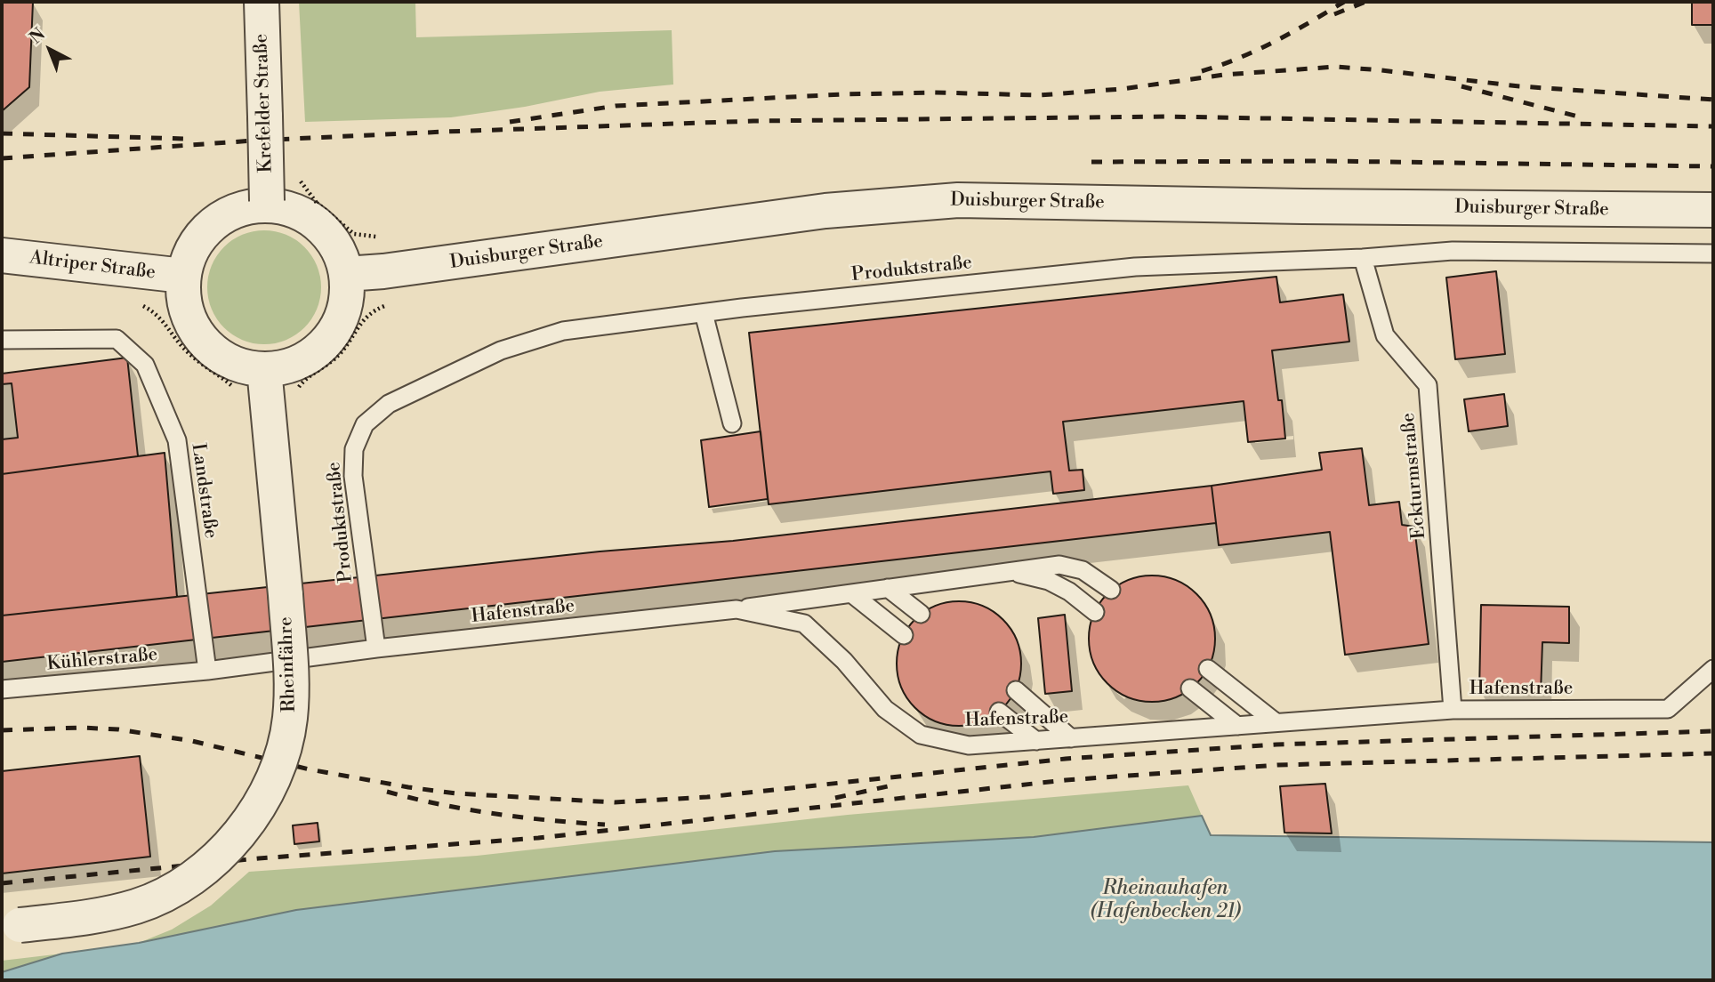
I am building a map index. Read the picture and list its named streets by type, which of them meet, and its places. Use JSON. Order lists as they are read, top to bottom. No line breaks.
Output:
{"streets":{"street":["Krefelder Straße","Duisburger Straße","Altriper Straße","Rheinfähre"],"lane":["Produktstraße","Eckturmstraße","Landstraße","Hafenstraße","Kühlerstraße"]},"crossings":[["Krefelder Straße","Duisburger Straße"],["Krefelder Straße","Altriper Straße"],["Krefelder Straße","Rheinfähre"],["Duisburger Straße","Altriper Straße"],["Duisburger Straße","Rheinfähre"],["Altriper Straße","Rheinfähre"],["Produktstraße","Eckturmstraße"],["Produktstraße","Hafenstraße"],["Eckturmstraße","Hafenstraße"],["Landstraße","Hafenstraße"],["Landstraße","Kühlerstraße"],["Hafenstraße","Kühlerstraße"]],"water":["Rheinauhafen (Hafenbecken 21)"],"north":"top left"}
